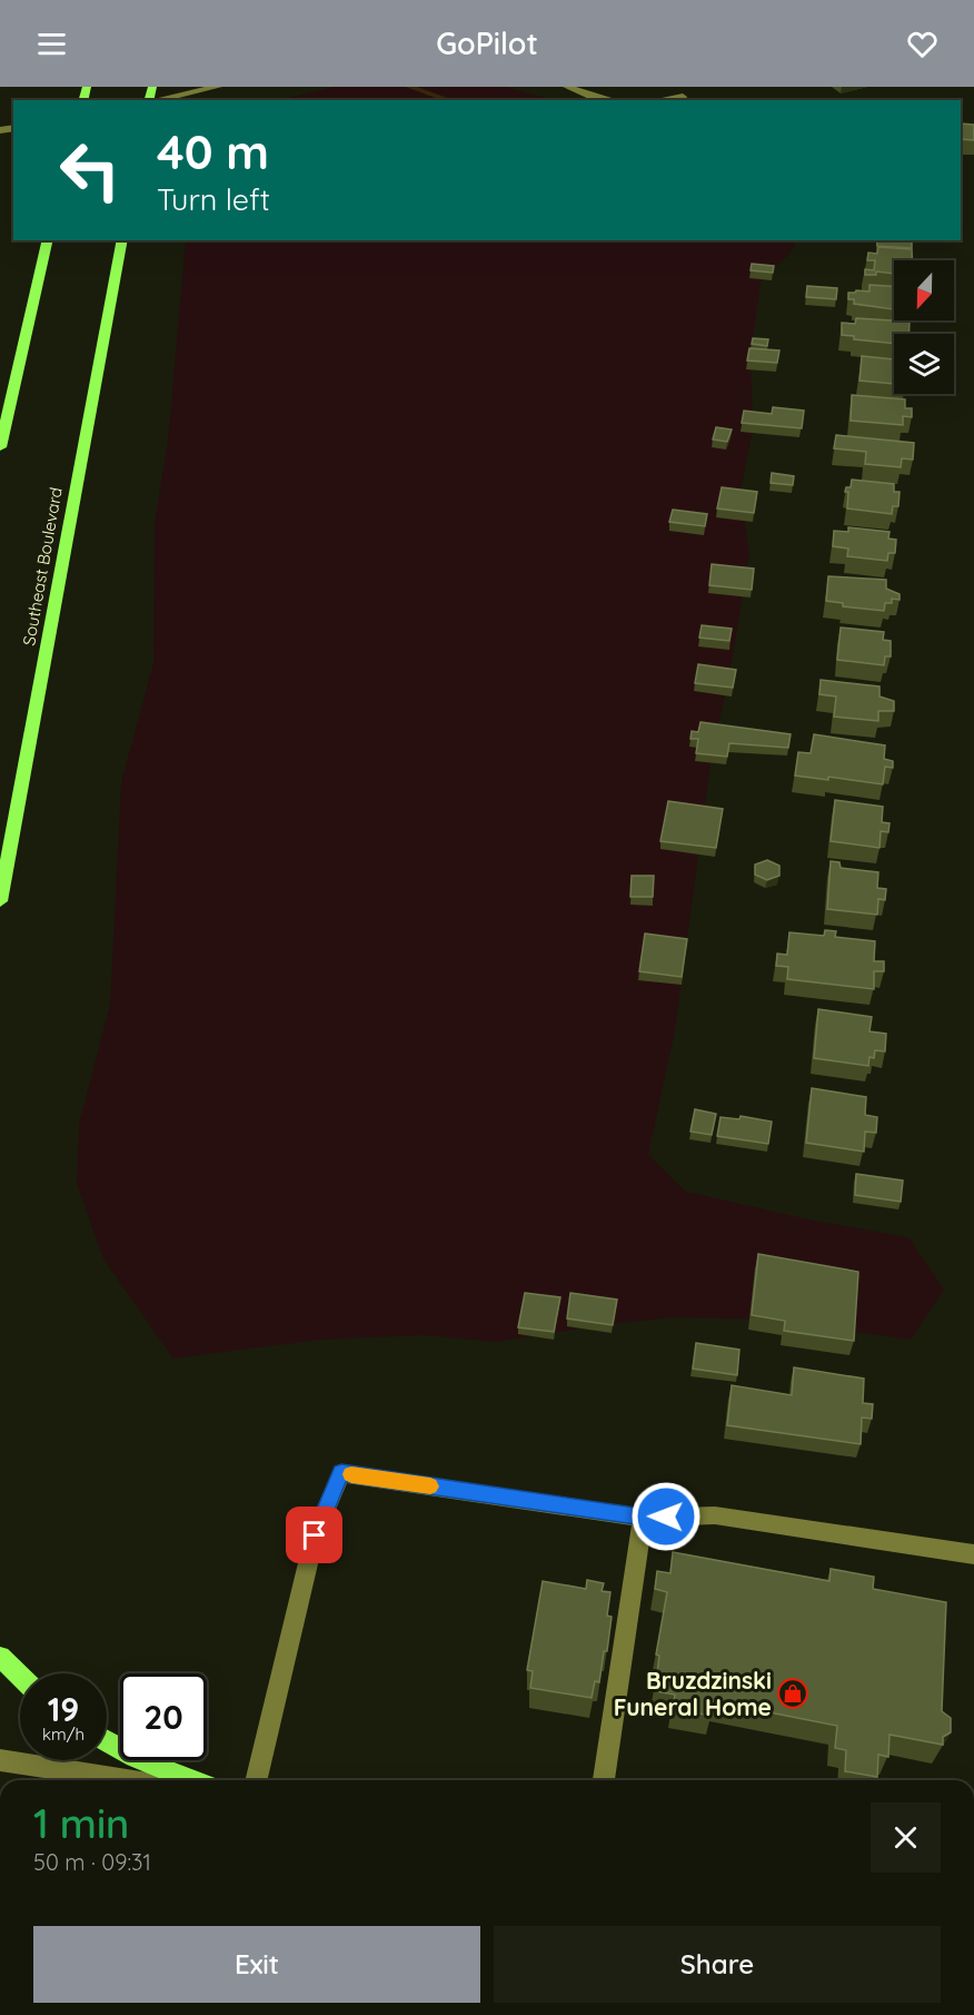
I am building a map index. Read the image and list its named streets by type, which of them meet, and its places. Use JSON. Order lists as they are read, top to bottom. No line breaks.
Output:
{"streets":{"main road":["Southeast Boulevard"]},"places":{"shop":["Bruzdzinski Funeral Home"]},"north":"bottom","page":{"header":"GoPilot","turn":["40 m","Turn left"],"speed":"19 km/h","limit":"20","heading":["1 min","50 m · 09:31"],"buttons":["Exit","Share"]}}
